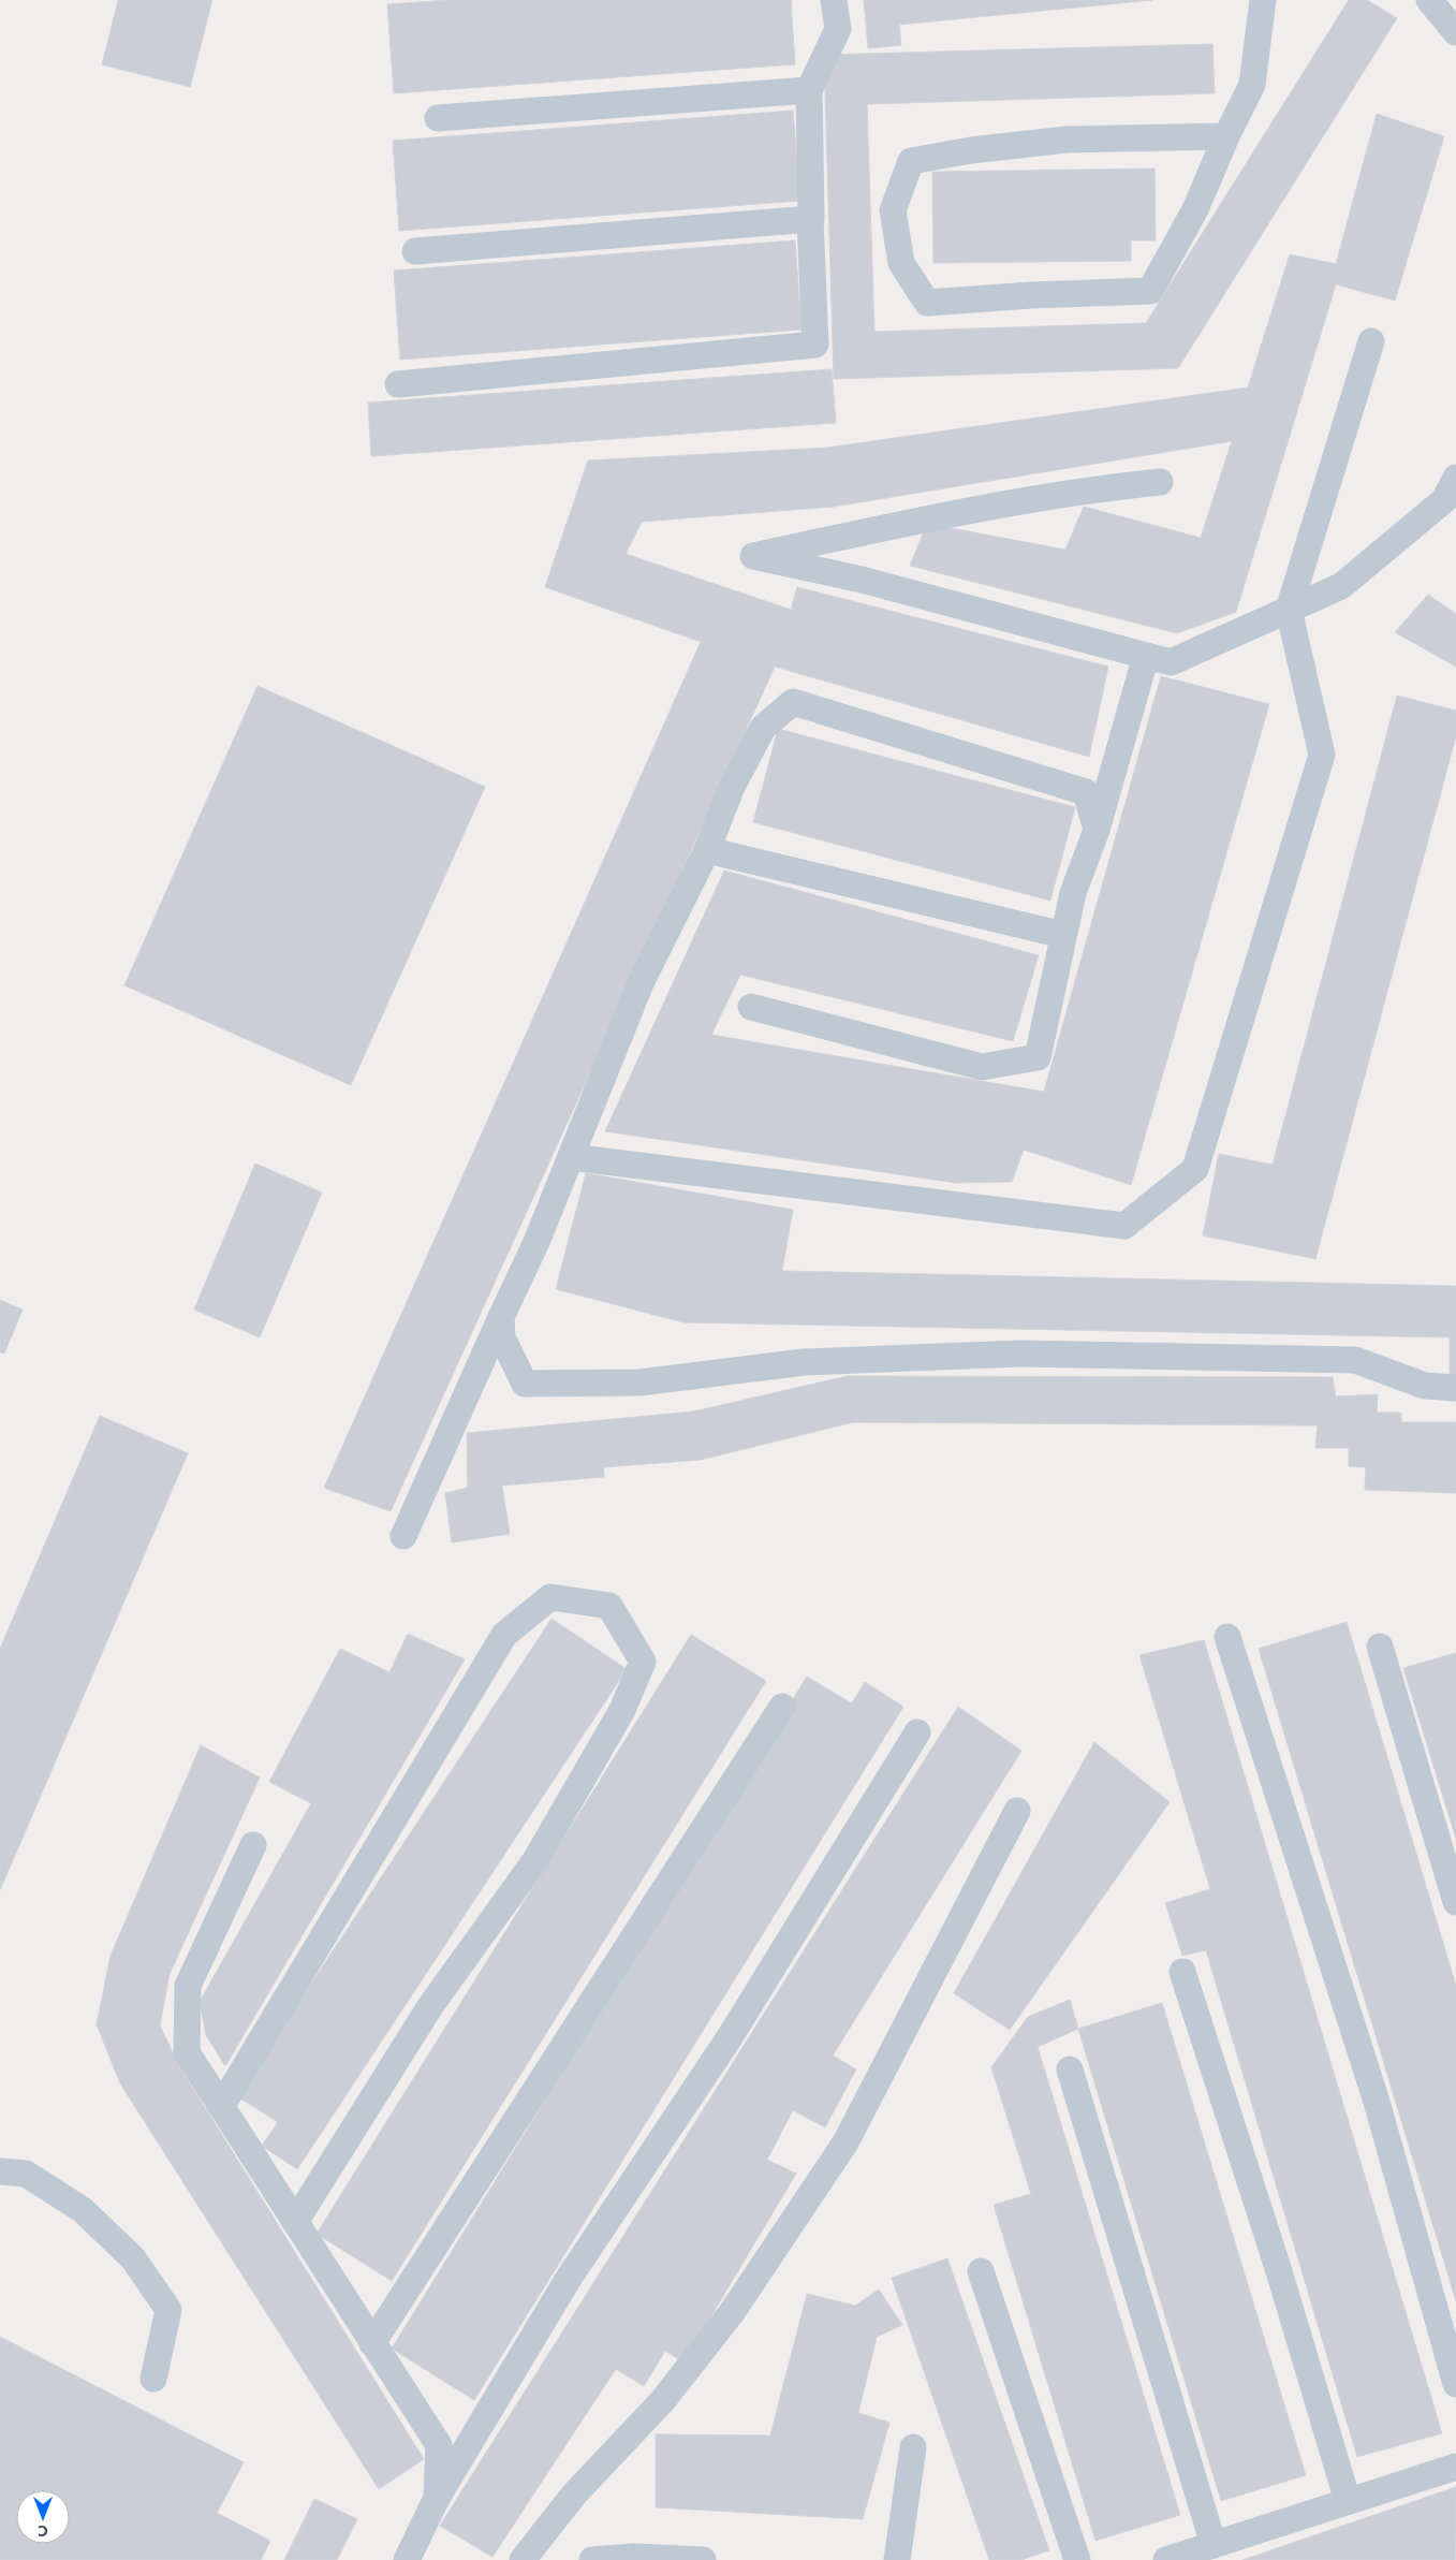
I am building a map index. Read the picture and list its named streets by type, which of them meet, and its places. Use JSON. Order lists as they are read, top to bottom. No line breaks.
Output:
{"north":"bottom"}
